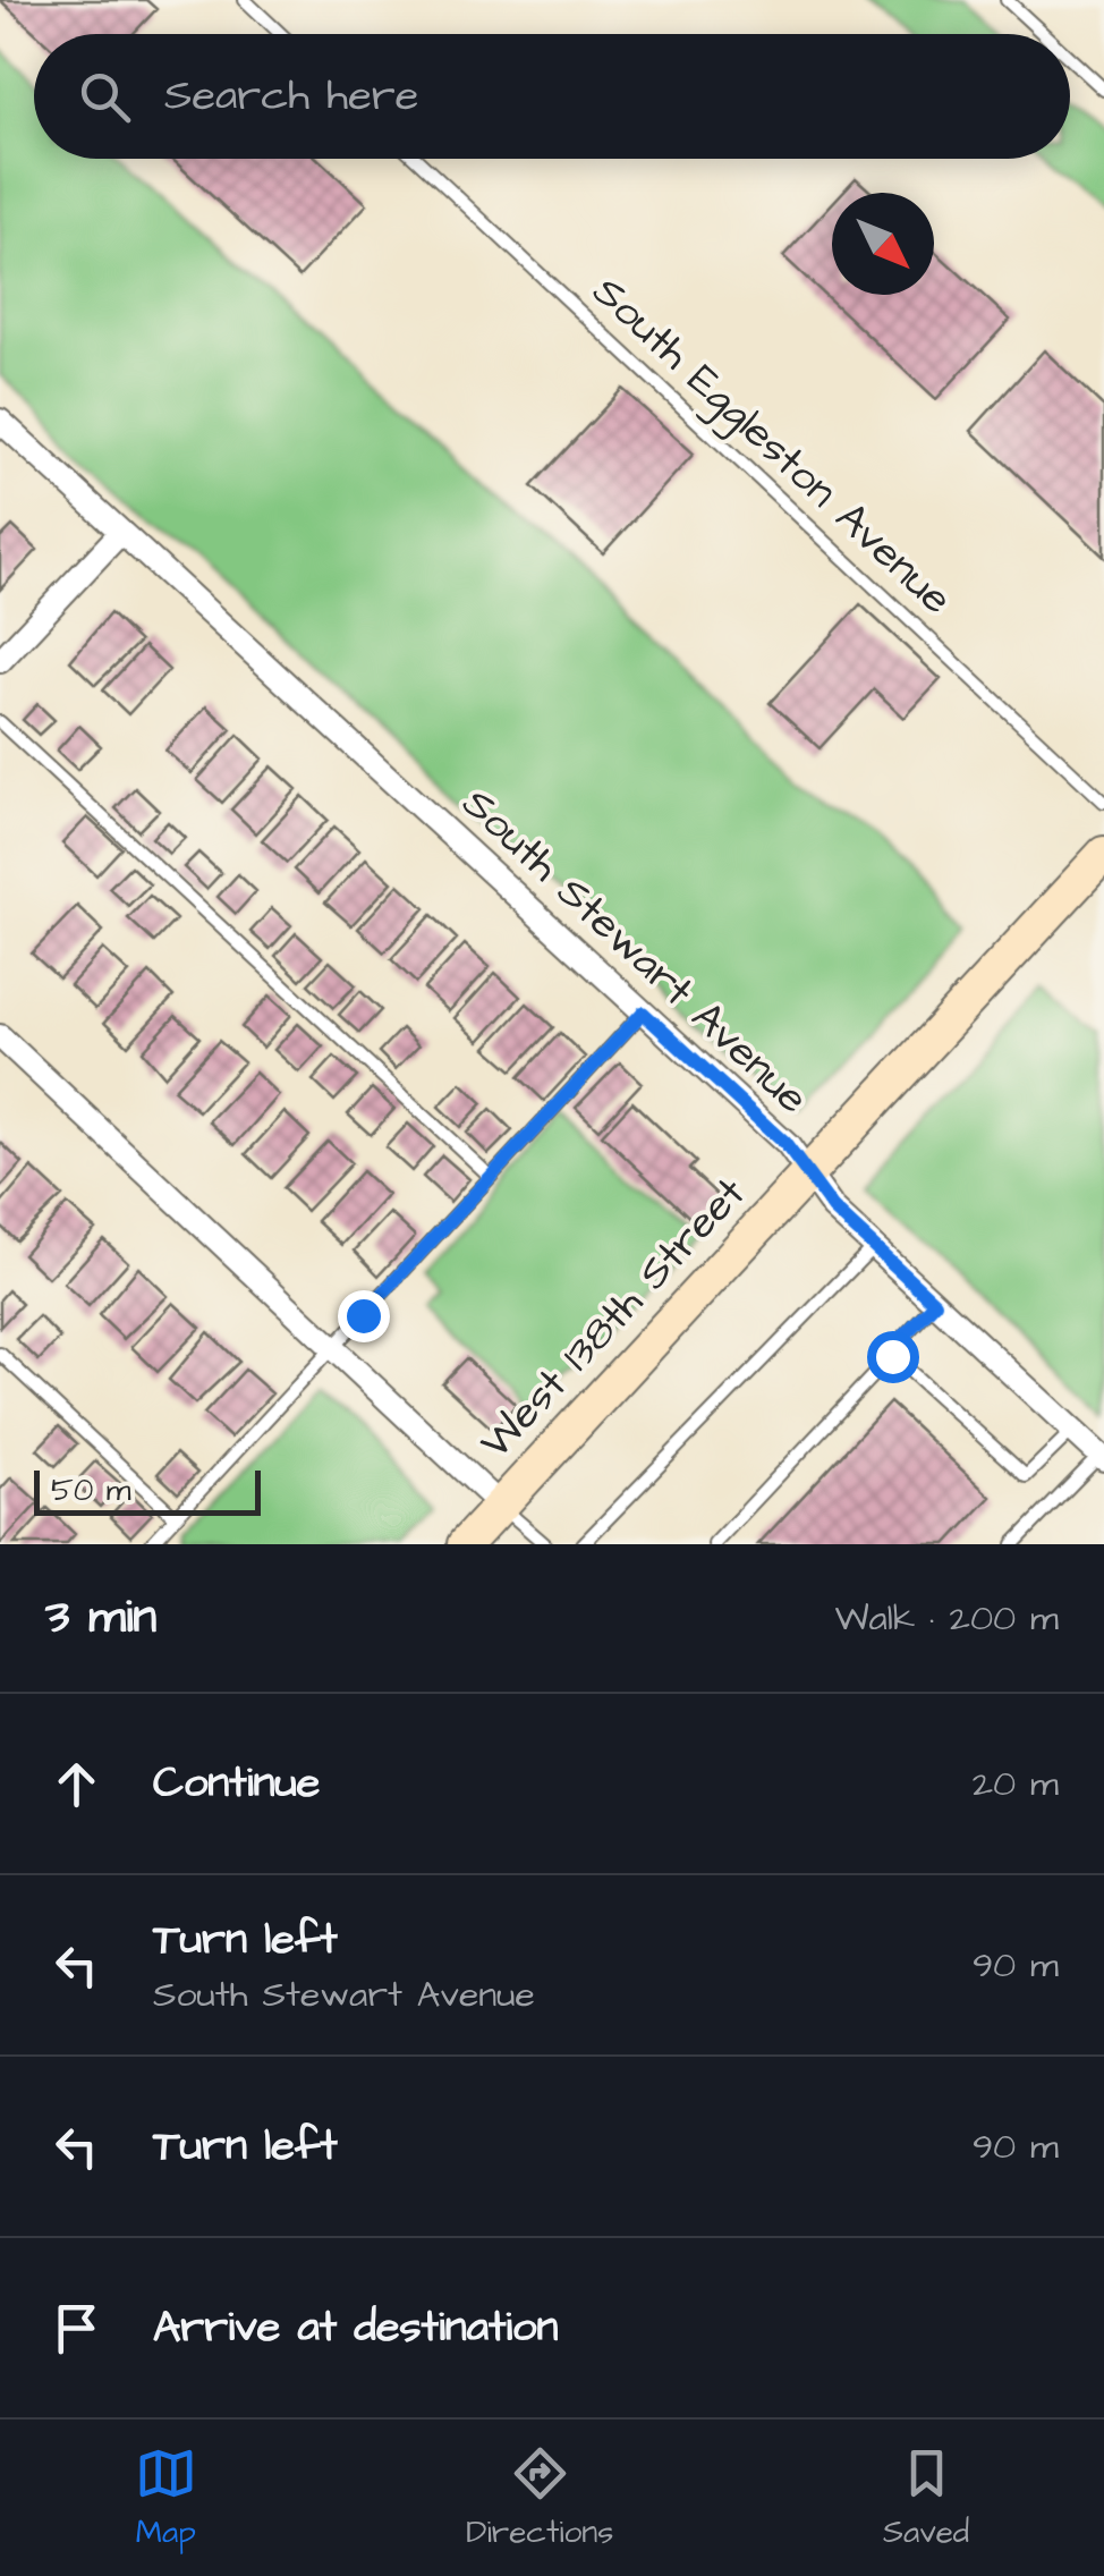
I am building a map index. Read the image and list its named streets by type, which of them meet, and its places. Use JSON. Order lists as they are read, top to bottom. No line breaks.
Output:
{"streets":{"street":["South Stewart Avenue","West 138th Street"],"lane":["South Eggleston Avenue"]},"crossings":[["South Stewart Avenue","West 138th Street"]],"scale_bar":"50 m","north":"bottom right","page":{"search":"Search here","scale":"50 m","heading":["3 min","Walk · 200 m"],"list":[["Continue","20 m"],["Turn left","South Stewart Avenue","90 m"],["Turn left","90 m"],"Arrive at destination"],"nav":["Map","Directions","Saved"]}}
